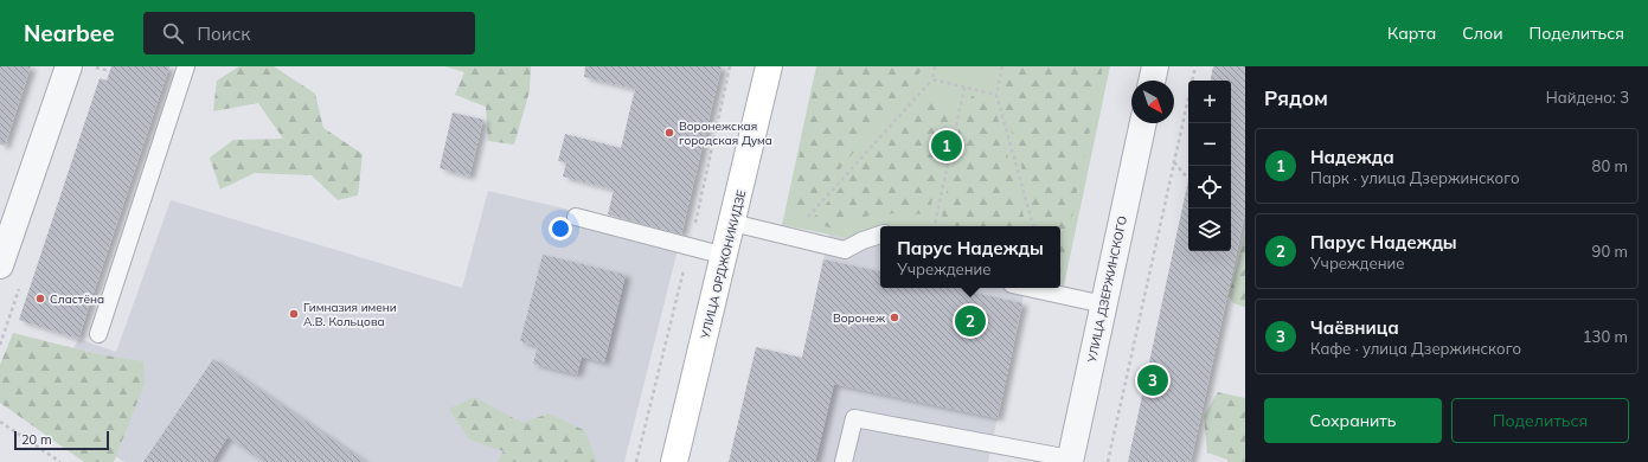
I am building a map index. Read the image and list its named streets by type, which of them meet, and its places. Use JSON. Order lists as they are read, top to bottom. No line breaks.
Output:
{"streets":{"street":["УЛИЦА ОРДЖОНИКИДЗЕ","УЛИЦА ДЗЕРЖИНСКОГО"]},"places":["Воронежская городская Дума","Сластёна","Гимназия имени А.В. Кольцова","Воронеж"],"scale_bar":"20 m","north":"bottom right","page":{"header":"Nearbee","search":"Поиск","nav":["Карта","Слои","Поделиться"],"heading":["Рядом","Найдено: 3"],"map_buttons":["+","−"],"pins":["1","2","3"],"list":[{"mark":"1","name":"Надежда","note":"Парк · улица Дзержинского","value":"80 m"},{"mark":"2","name":"Парус Надежды","note":"Учреждение","value":"90 m"},{"mark":"3","name":"Чаёвница","note":"Кафе · улица Дзержинского","value":"130 m"}],"popup":["Парус Надежды","Учреждение"],"buttons":["Сохранить","Поделиться"],"scale":"20 m"}}
